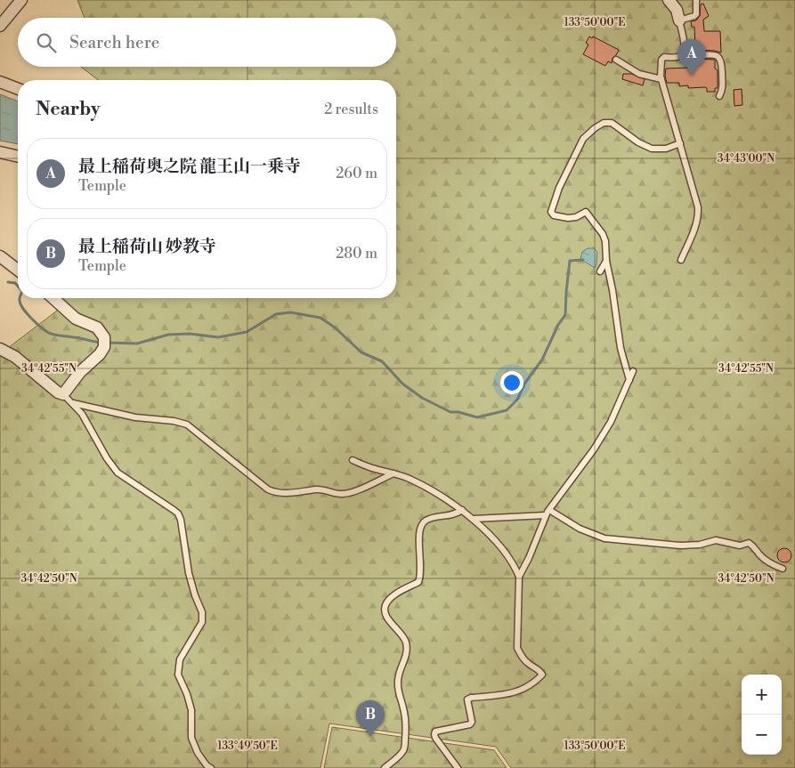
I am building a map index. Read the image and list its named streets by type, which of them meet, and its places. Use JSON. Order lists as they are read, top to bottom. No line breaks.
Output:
{"page":{"search":"Search here","pins":["A","B"],"heading":["Nearby","2 results"],"list":[{"mark":"A","name":"最上稲荷奥之院 龍王山一乗寺","note":"Temple","value":"260 m"},{"mark":"B","name":"最上稲荷山 妙教寺","note":"Temple","value":"280 m"}],"map_buttons":["+","−"]},"coordinates":["133°50'00\"E","34°43'00\"N","34°42'55\"N","34°42'50\"N","133°49'50\"E"]}
